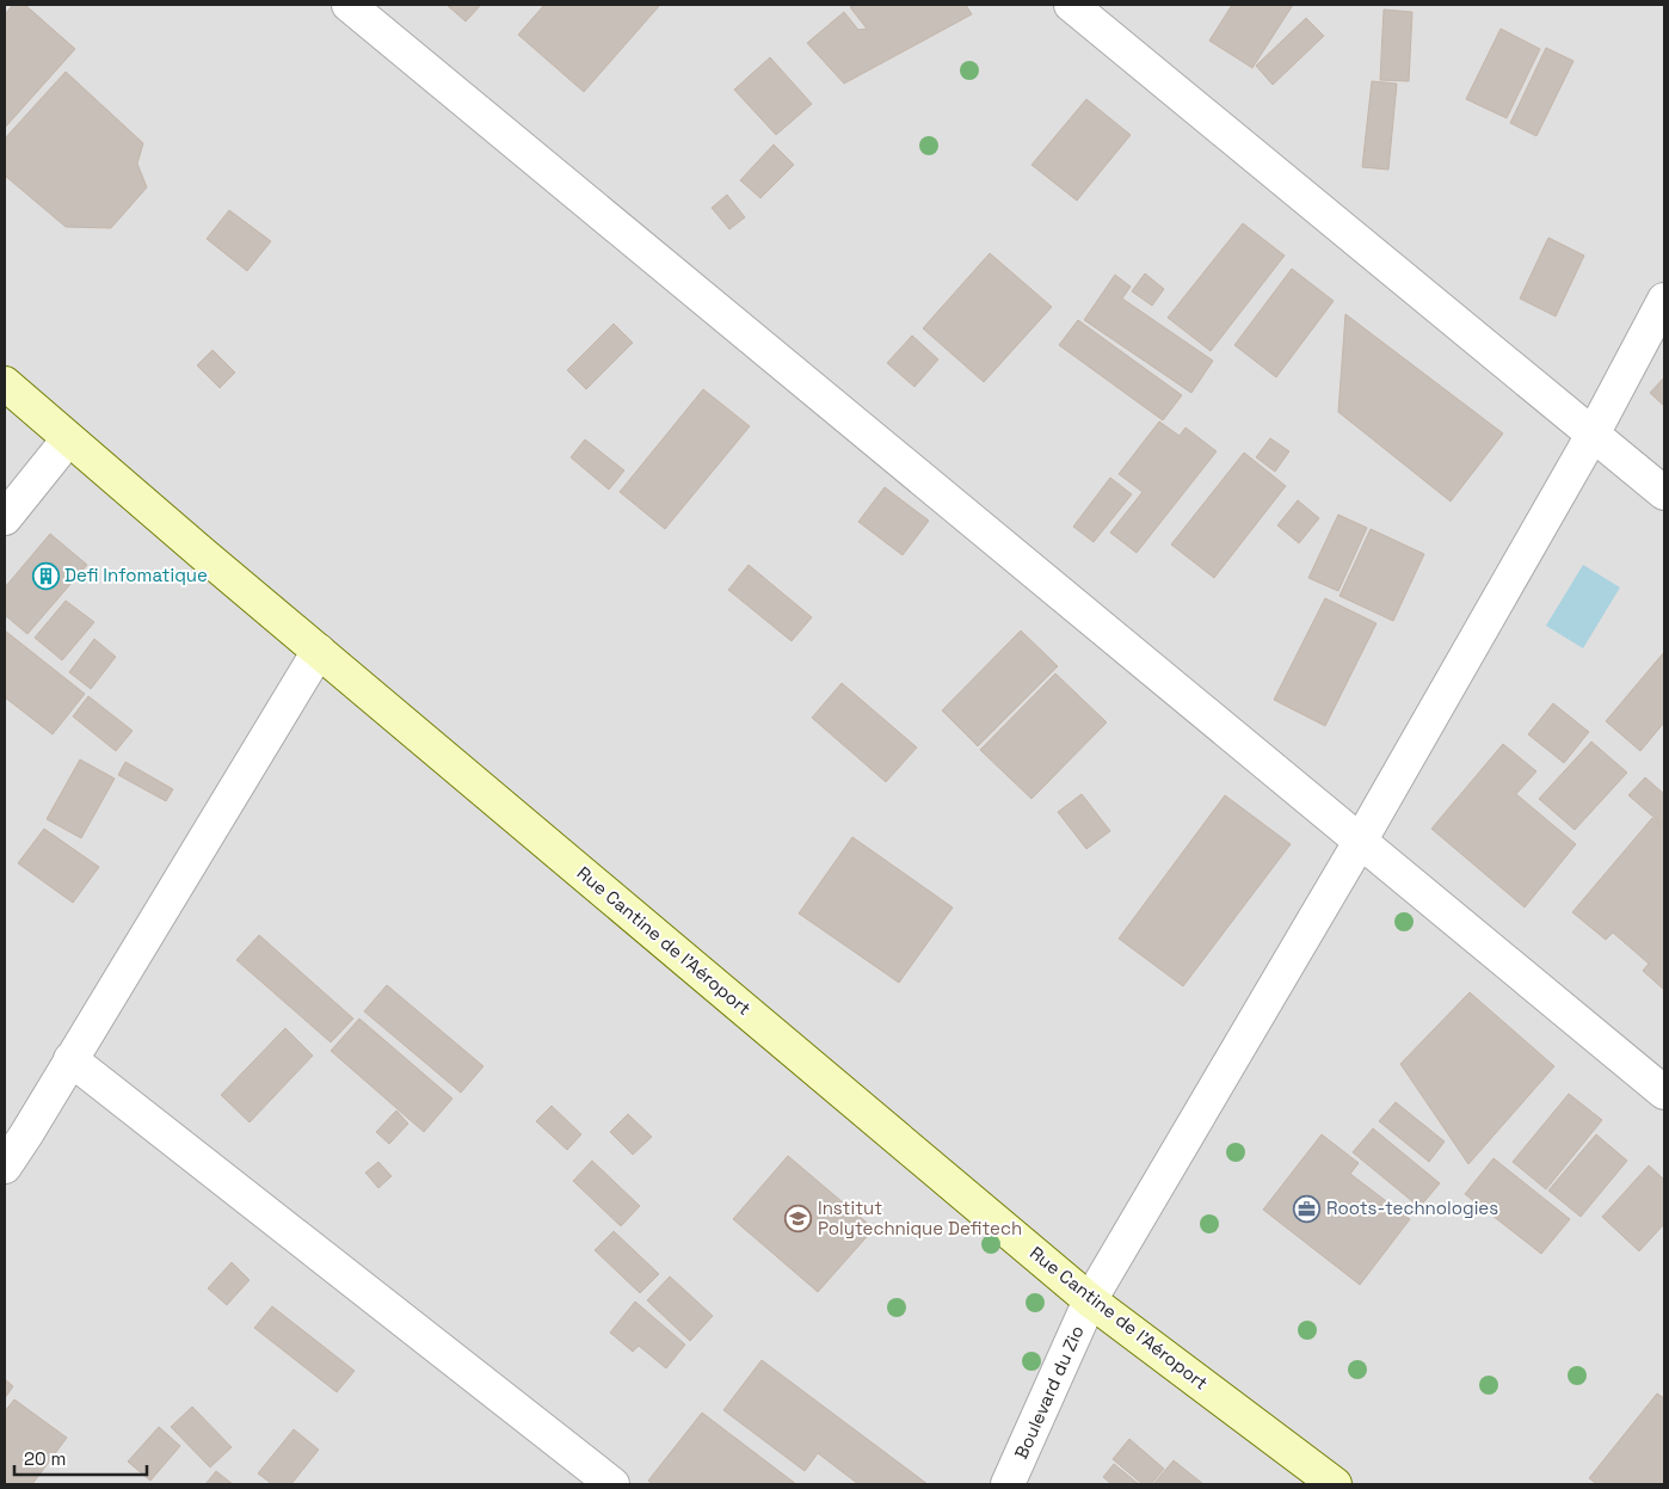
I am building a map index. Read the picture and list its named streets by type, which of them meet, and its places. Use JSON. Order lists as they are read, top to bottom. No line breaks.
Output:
{"streets":{"main road":["Rue Cantine de l'Aéroport"],"street":["Boulevard du Zio"]},"crossings":[["Rue Cantine de l'Aéroport","Boulevard du Zio"]],"places":{"building":["Defi Infomatique"],"office":["Roots-technologies"],"school or university":["Institut Polytechnique Defitech"]},"scale_bar":"20 m"}
